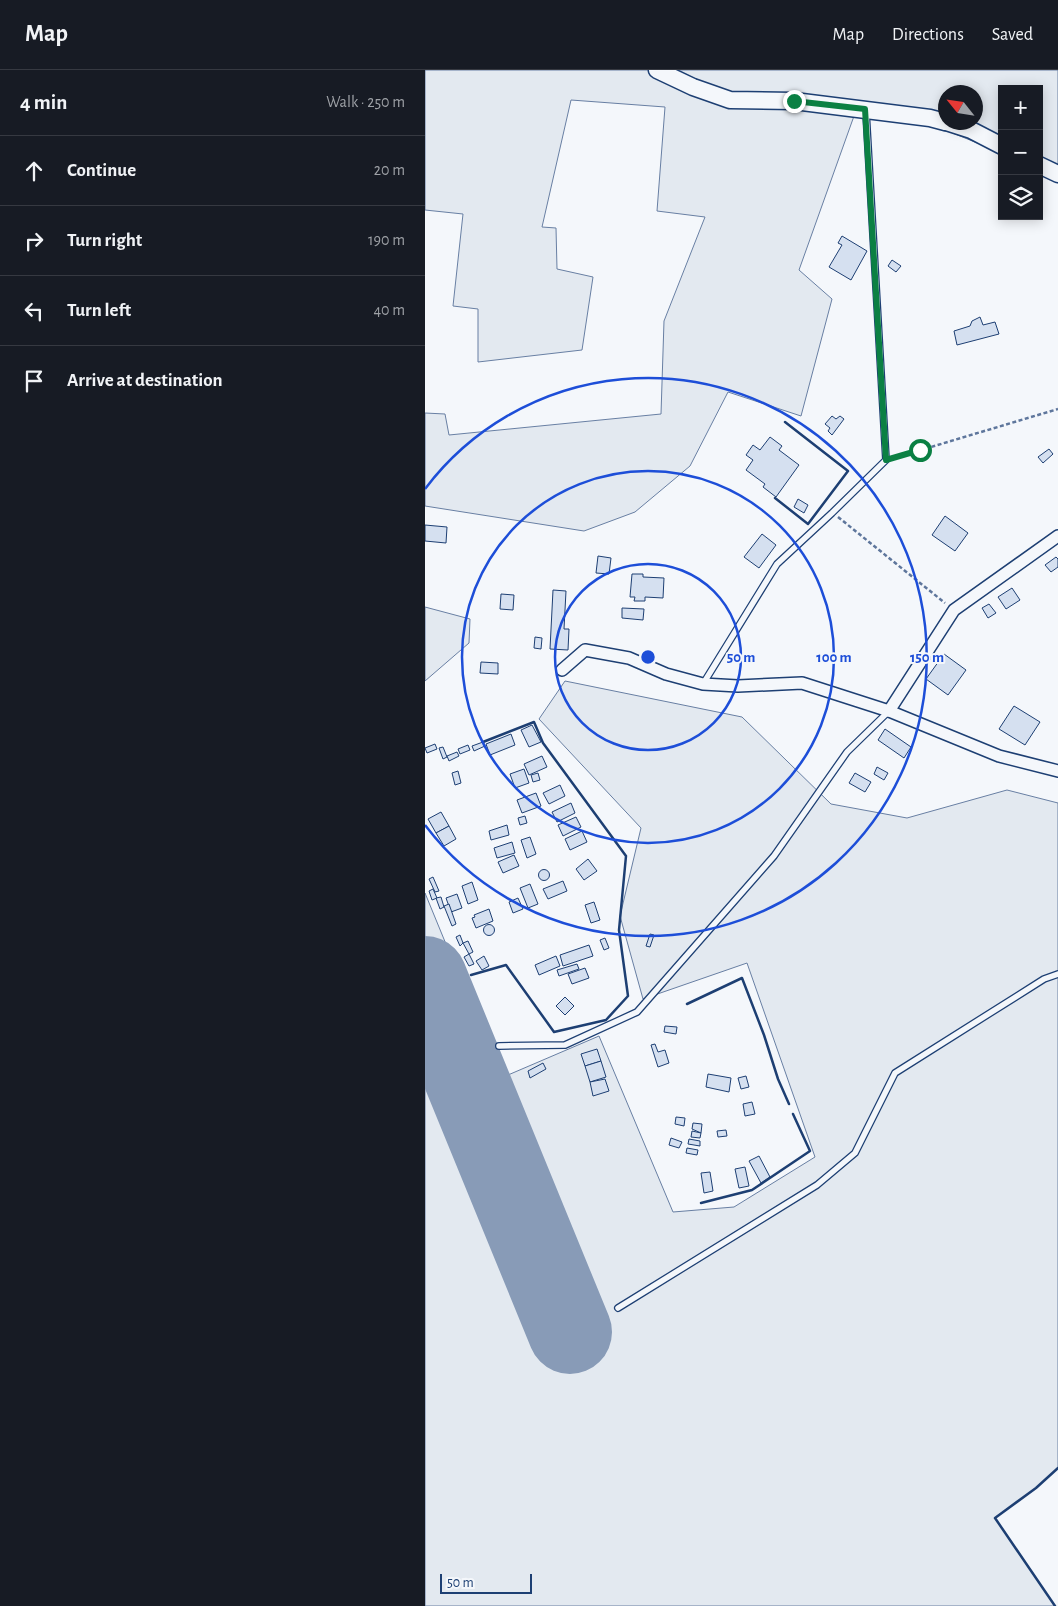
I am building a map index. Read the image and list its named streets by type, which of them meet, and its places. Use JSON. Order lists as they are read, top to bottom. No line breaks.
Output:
{"scale_bar":"50 m","north":"top left","page":{"header":"Map","nav":["Map","Directions","Saved"],"heading":["4 min","Walk · 250 m"],"map_buttons":["+","−"],"list":[["Continue","20 m"],["Turn right","190 m"],["Turn left","40 m"],"Arrive at destination"],"scale":"50 m"},"rings":["50 m","100 m","150 m"]}
